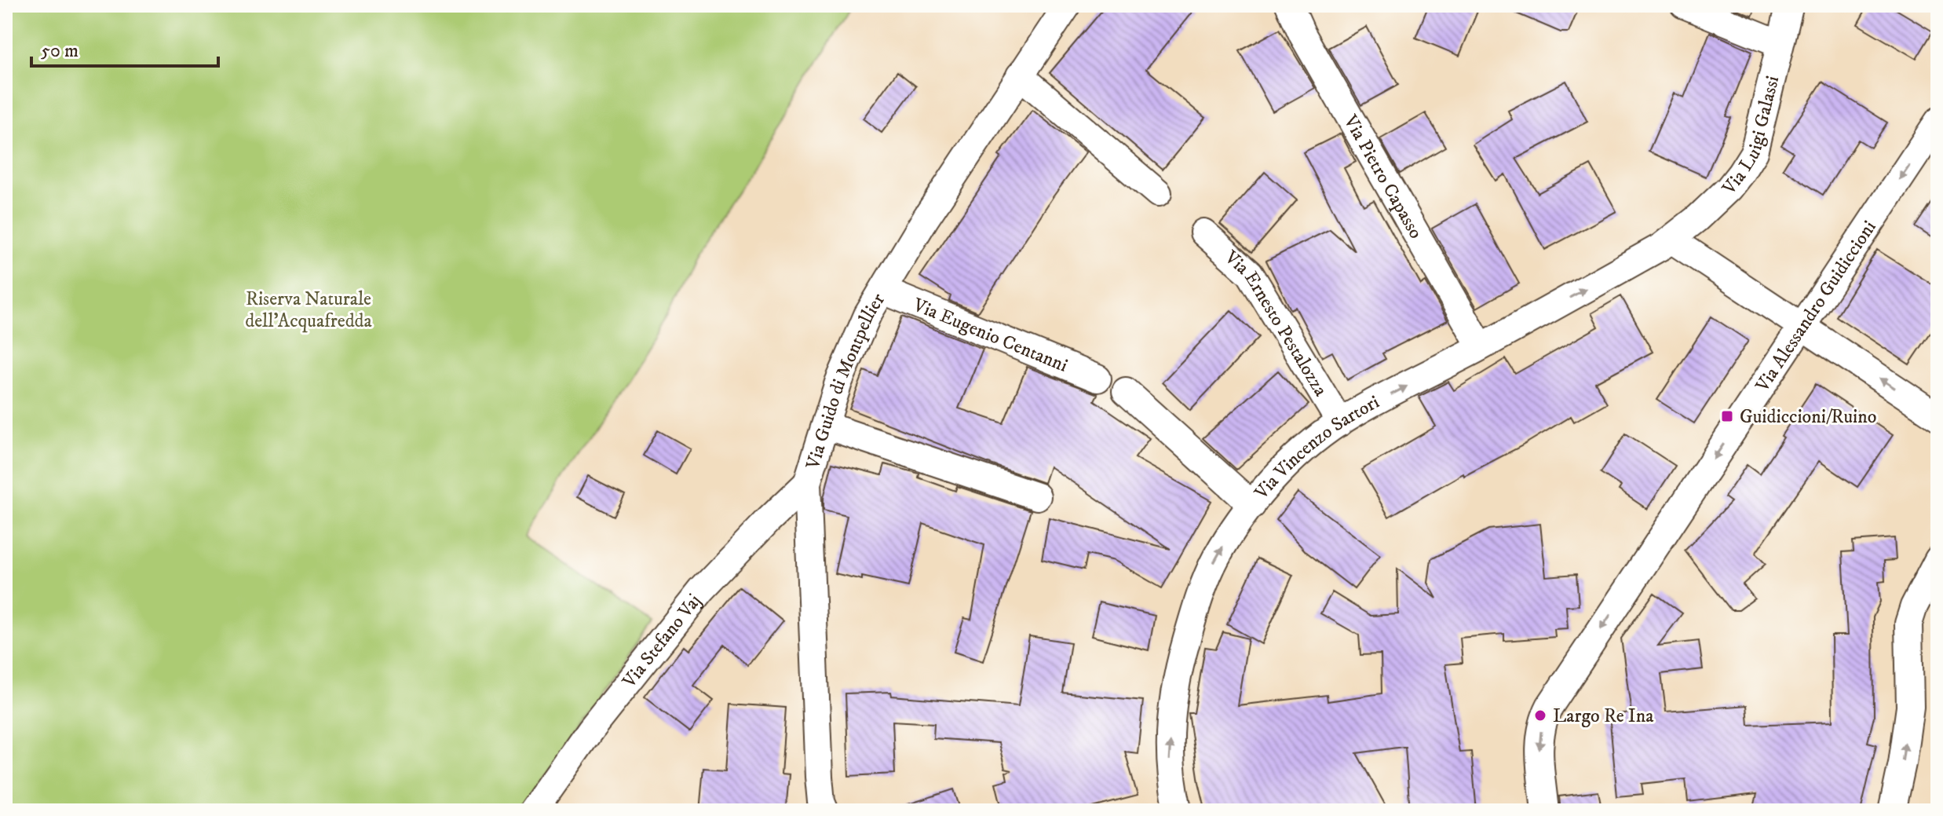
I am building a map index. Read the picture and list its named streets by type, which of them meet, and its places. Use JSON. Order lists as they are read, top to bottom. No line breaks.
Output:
{"streets":{"street":["Via Luigi Galassi","Via Pietro Capasso","Via Alessandro Guidiccioni","Via Ernesto Pestalozza","Via Eugenio Centanni","Via Guido di Montpellier","Via Vincenzo Sartori","Via Stefano Vaj"]},"crossings":[["Via Luigi Galassi","Via Vincenzo Sartori"],["Via Pietro Capasso","Via Vincenzo Sartori"],["Via Ernesto Pestalozza","Via Vincenzo Sartori"],["Via Eugenio Centanni","Via Guido di Montpellier"],["Via Guido di Montpellier","Via Stefano Vaj"]],"one_way":["Via Alessandro Guidiccioni","Via Vincenzo Sartori"],"parks":["Riserva Naturale dell'Acquafredda"],"places":{"transit":["Guidiccioni/Ruino"],"other":["Largo Re Ina"]},"scale_bar":"50 m"}
